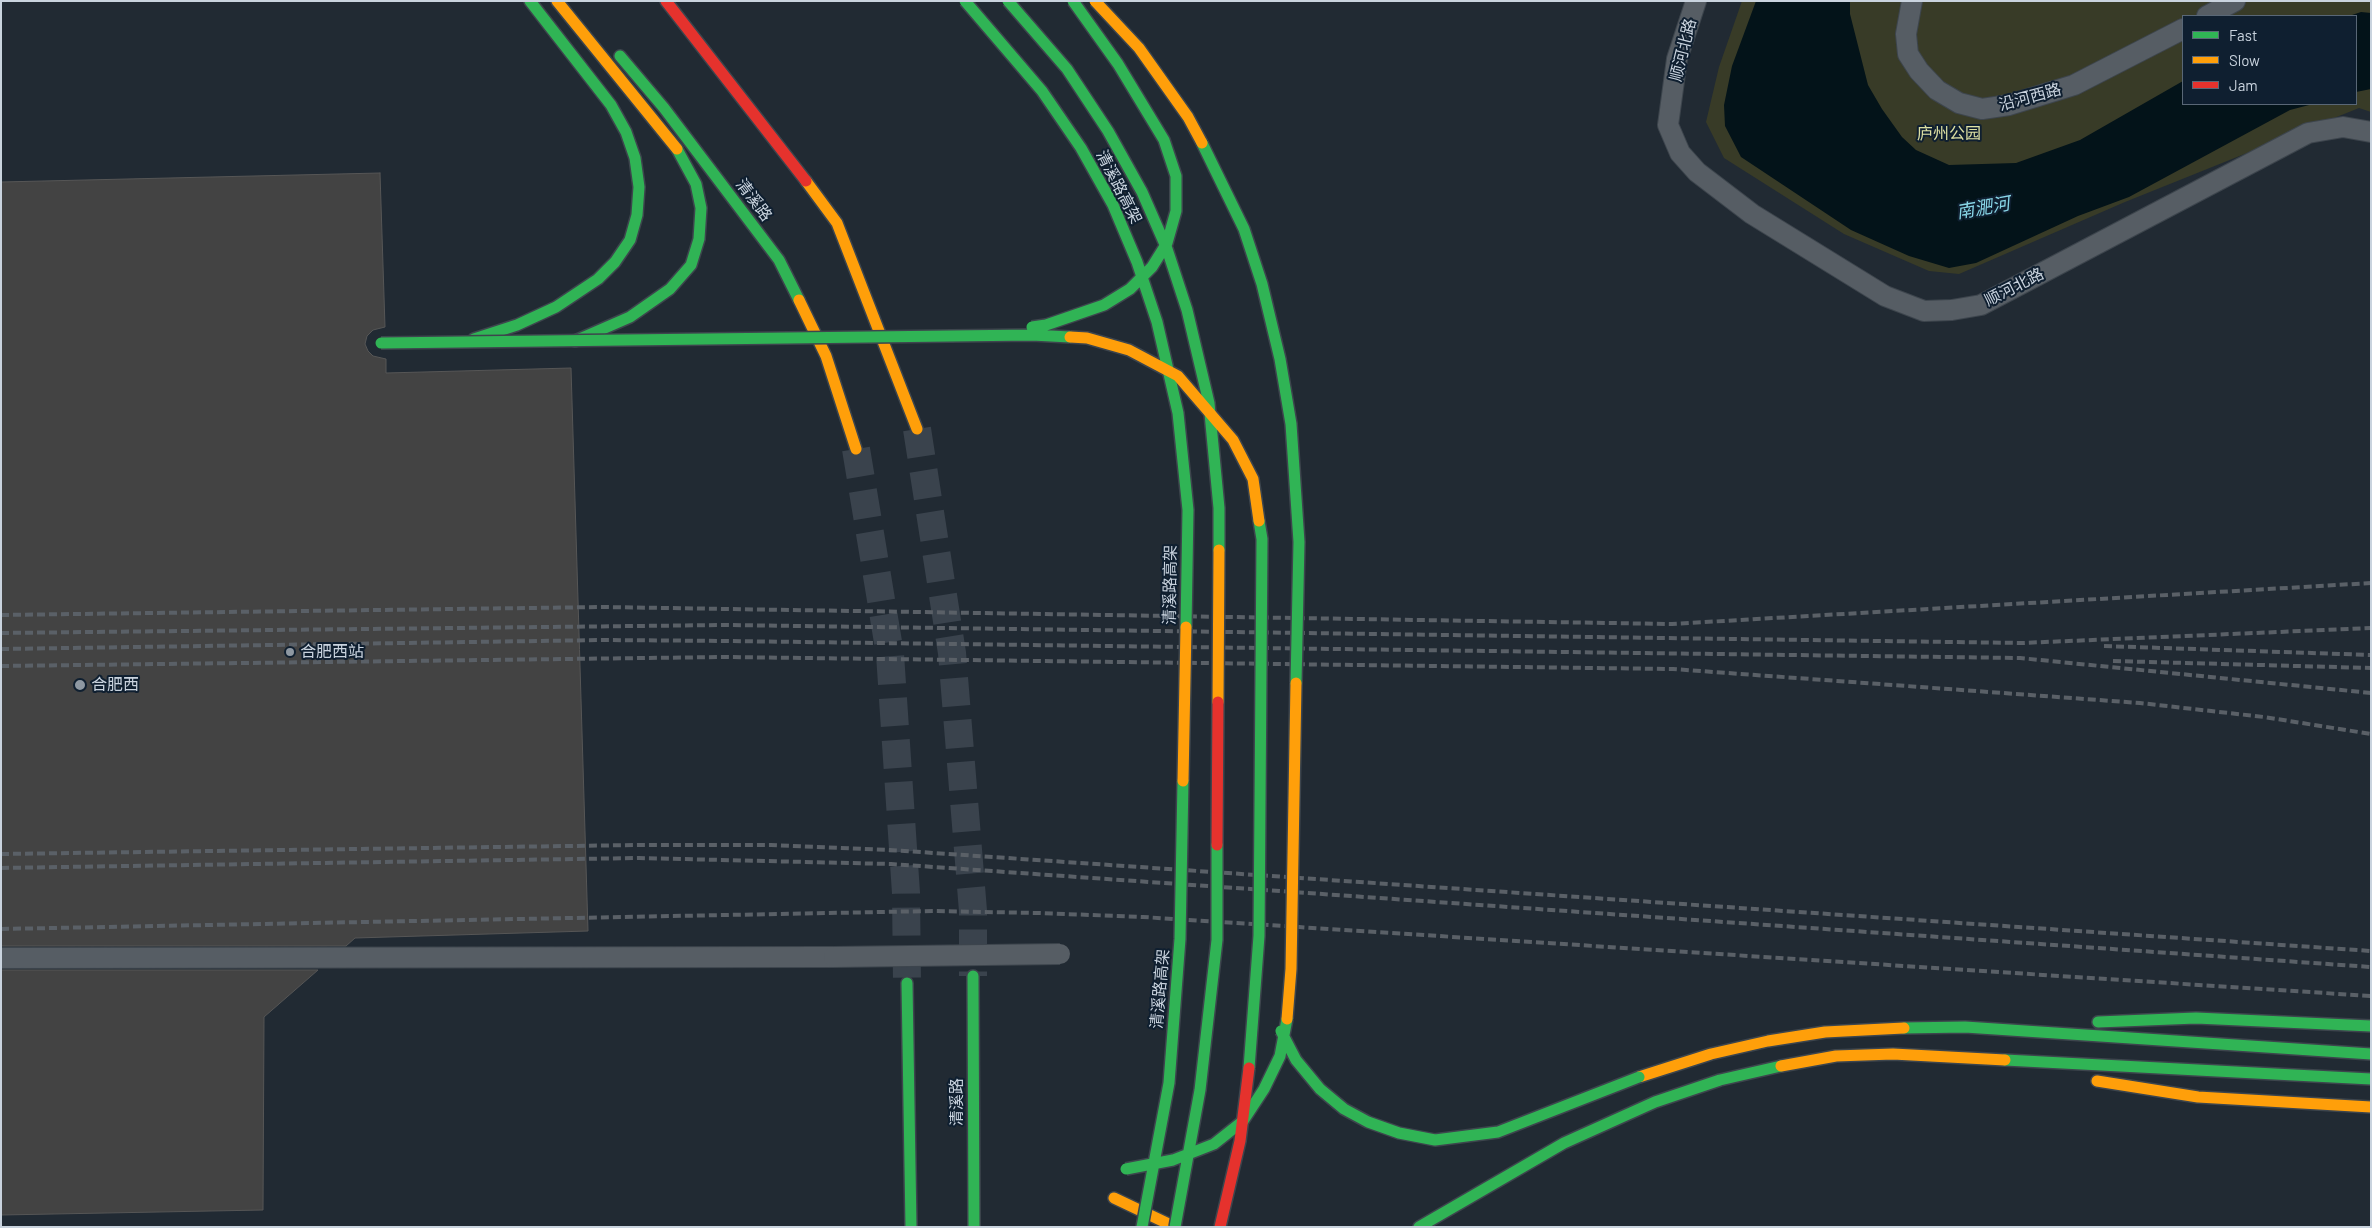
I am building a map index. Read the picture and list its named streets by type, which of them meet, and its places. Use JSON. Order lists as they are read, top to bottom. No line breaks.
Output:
{"streets":{"main road":["清溪路高架","清溪路"],"street":["顺河北路","沿河西路"]},"water":["南淝河"],"parks":["庐州公园"],"places":["合肥西站","合肥西"],"legend":["Fast","Slow","Jam"]}
